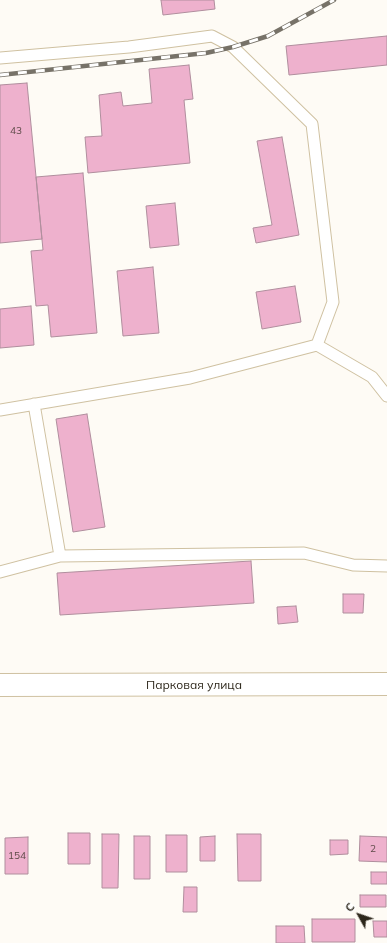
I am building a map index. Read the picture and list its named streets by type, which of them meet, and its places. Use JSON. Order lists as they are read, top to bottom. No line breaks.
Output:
{"streets":{"main road":["Парковая улица"]},"house_numbers":["43","2","154"],"north":"top left"}
